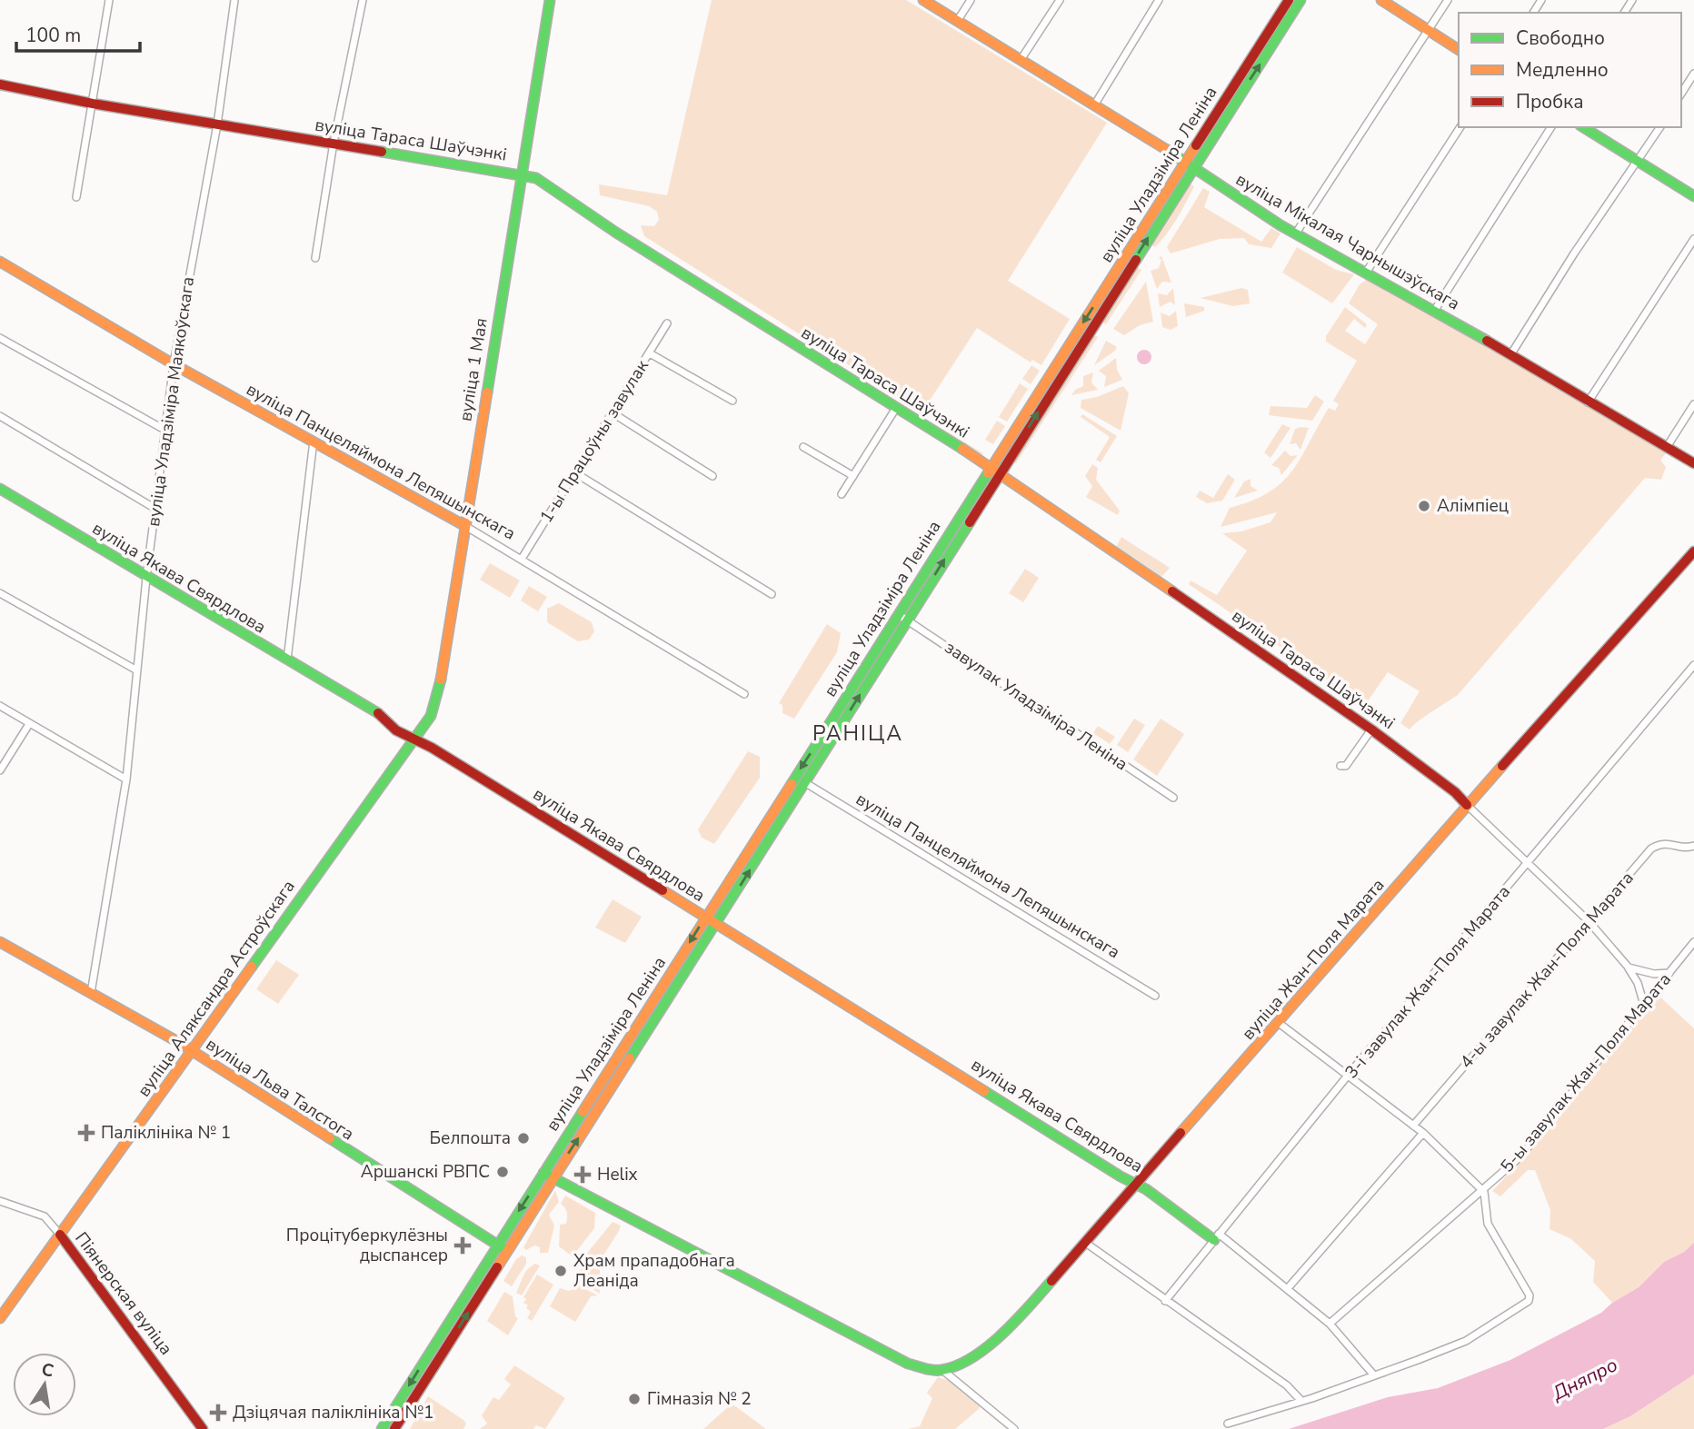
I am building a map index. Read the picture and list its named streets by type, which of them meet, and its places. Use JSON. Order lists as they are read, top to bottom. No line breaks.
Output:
{"streets":{"street":["вуліца Тараса Шаўчэнкі","вуліца Уладзіміра Леніна","вуліца Мікалая Чарнышэўскага","вуліца 1 Мая","вуліца Уладзіміра Маякоўскага","1-ы Працоўны завулак","вуліца Панцеляймона Лепяшынскага","вуліца Якава Свярдлова","завулак Уладзіміра Леніна","вуліца Жан-Поля Марата","4-ы завулак Жан-Поля Марата","3-і завулак Жан-Поля Марата","вуліца Аляксандра Астроўскага","5-ы завулак Жан-Поля Марата","вуліца Льва Талстога","Піянерская вуліца"]},"crossings":[["вуліца Тараса Шаўчэнкі","вуліца Уладзіміра Леніна"],["вуліца Тараса Шаўчэнкі","вуліца 1 Мая"],["вуліца Тараса Шаўчэнкі","вуліца Уладзіміра Маякоўскага"],["вуліца Тараса Шаўчэнкі","вуліца Жан-Поля Марата"],["вуліца Тараса Шаўчэнкі","4-ы завулак Жан-Поля Марата"],["вуліца Тараса Шаўчэнкі","3-і завулак Жан-Поля Марата"],["вуліца Тараса Шаўчэнкі","5-ы завулак Жан-Поля Марата"],["вуліца Уладзіміра Леніна","вуліца Мікалая Чарнышэўскага"],["вуліца Уладзіміра Леніна","вуліца Панцеляймона Лепяшынскага"],["вуліца Уладзіміра Леніна","вуліца Якава Свярдлова"],["вуліца Уладзіміра Леніна","завулак Уладзіміра Леніна"],["вуліца Уладзіміра Леніна","вуліца Льва Талстога"],["вуліца 1 Мая","вуліца Панцеляймона Лепяшынскага"],["вуліца 1 Мая","вуліца Якава Свярдлова"],["вуліца 1 Мая","вуліца Аляксандра Астроўскага"],["вуліца Уладзіміра Маякоўскага","вуліца Панцеляймона Лепяшынскага"],["вуліца Уладзіміра Маякоўскага","вуліца Якава Свярдлова"],["вуліца Уладзіміра Маякоўскага","вуліца Льва Талстога"],["1-ы Працоўны завулак","вуліца Панцеляймона Лепяшынскага"],["вуліца Якава Свярдлова","вуліца Жан-Поля Марата"],["вуліца Якава Свярдлова","3-і завулак Жан-Поля Марата"],["вуліца Якава Свярдлова","вуліца Аляксандра Астроўскага"],["вуліца Якава Свярдлова","5-ы завулак Жан-Поля Марата"],["вуліца Аляксандра Астроўскага","вуліца Льва Талстога"],["вуліца Аляксандра Астроўскага","Піянерская вуліца"]],"districts":["РАНІЦА"],"water":["Дняпро"],"places":{"other":["Алімпіец","Белпошта","Аршанскі РВПС","Храм прападобнага Леаніда","Гімназія № 2"],"health":["Паліклініка № 1","Helix","Процітуберкулёзны дыспансер","Дзіцячая паліклініка №1"]},"legend":["Свободно","Медленно","Пробка"],"scale_bar":"100 m","north":"top"}
